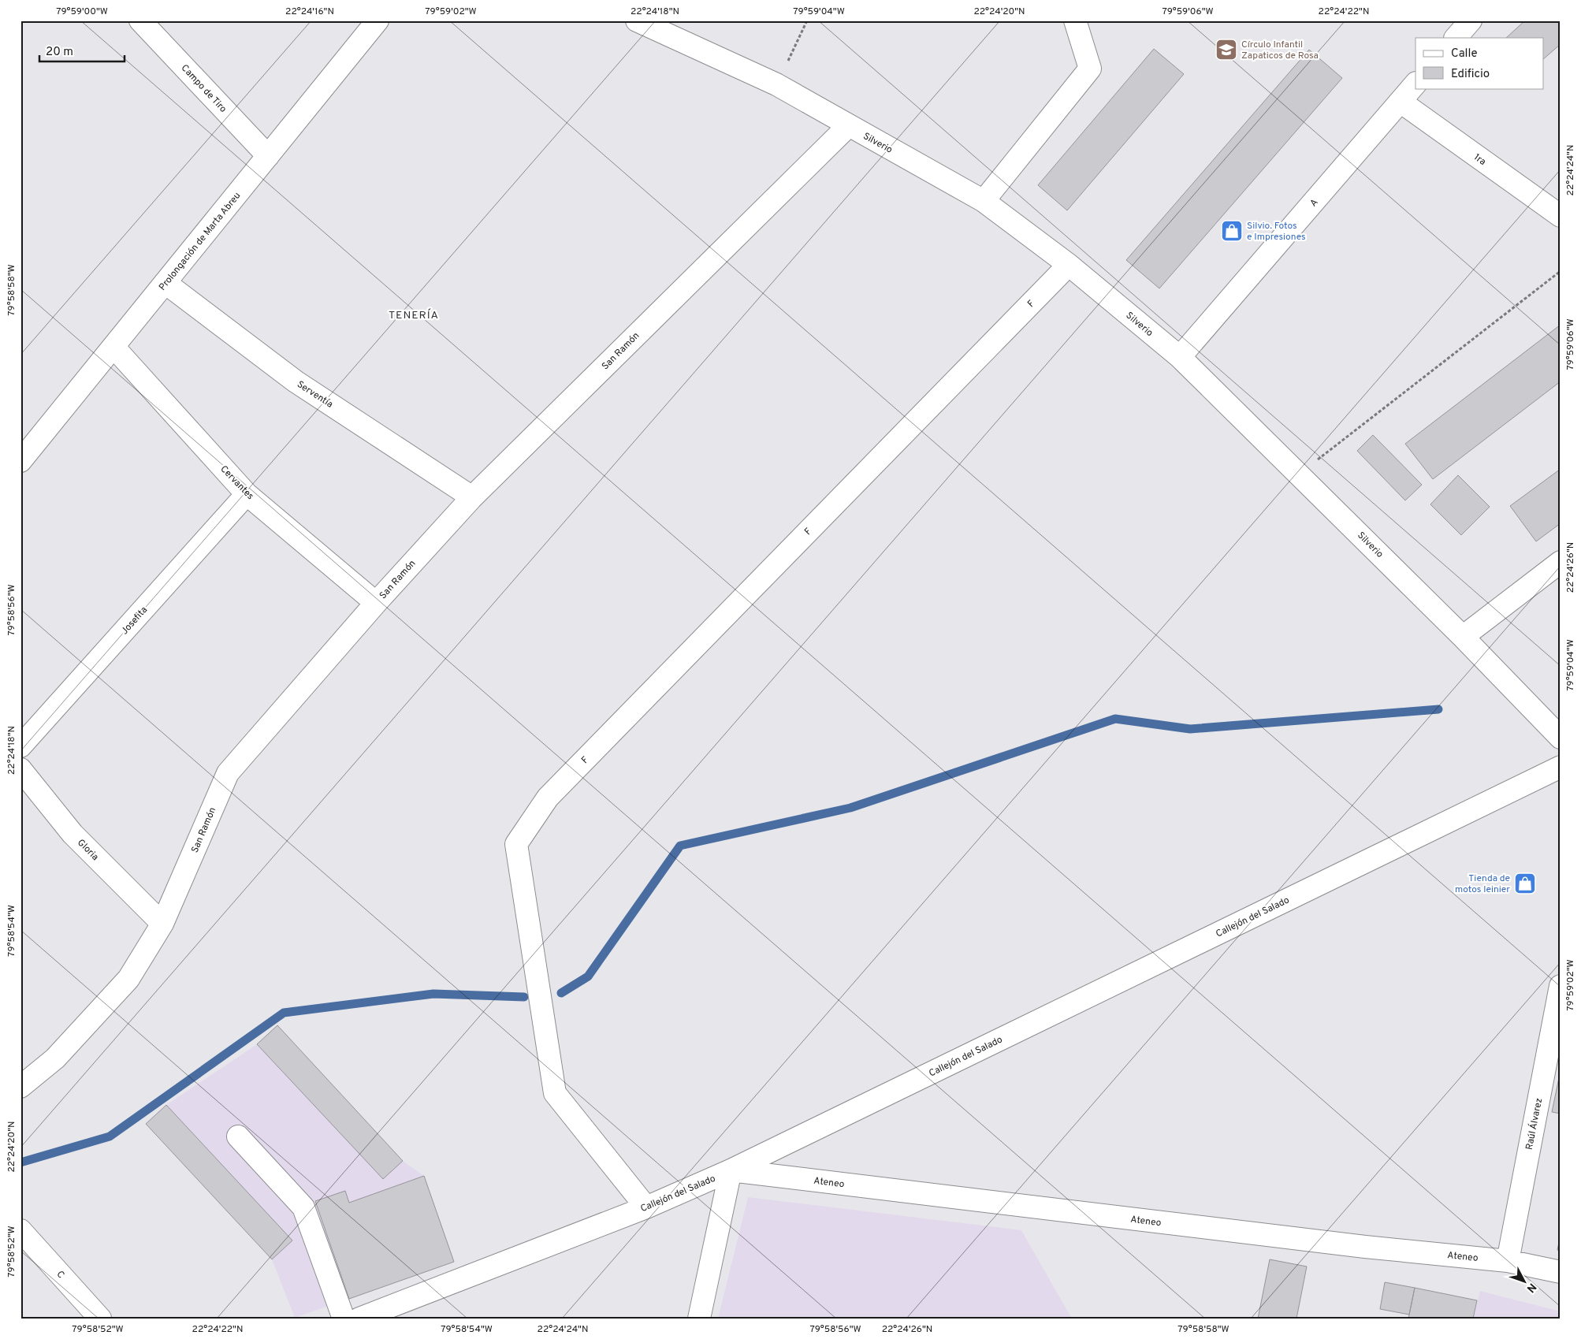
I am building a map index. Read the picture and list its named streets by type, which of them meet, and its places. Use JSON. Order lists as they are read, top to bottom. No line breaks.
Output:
{"streets":{"street":["Campo de Tiro","Silverio","1ra","A","Prolongación de Marta Abreu","F","San Ramón","Serventía","Cervantes","Josefita","Gloria","Callejón del Salado","Raúl Álvarez","Ateneo","C"]},"crossings":[["Campo de Tiro","Prolongación de Marta Abreu"],["Silverio","A"],["Silverio","F"],["Silverio","San Ramón"],["1ra","A"],["Prolongación de Marta Abreu","Serventía"],["Prolongación de Marta Abreu","Cervantes"],["F","Callejón del Salado"],["San Ramón","Serventía"],["San Ramón","Cervantes"],["San Ramón","Gloria"],["Cervantes","Josefita"],["Callejón del Salado","Ateneo"],["Raúl Álvarez","Ateneo"]],"districts":["TENERÍA"],"places":{"school or university":["Círculo Infantil Zapaticos de Rosa"],"shop":["Silvio. Fotos e Impresiones","Tienda de motos leinier"]},"legend":["Calle","Edificio"],"scale_bar":"20 m","north":"bottom right","coordinates":["79°59'00\"W","22°24'16\"N","79°59'02\"W","22°24'18\"N","79°59'04\"W","22°24'20\"N","79°59'06\"W","22°24'22\"N","22°24'24\"N","79°58'58\"W","22°24'26\"N","79°58'56\"W","79°58'54\"W","79°58'52\"W"]}
